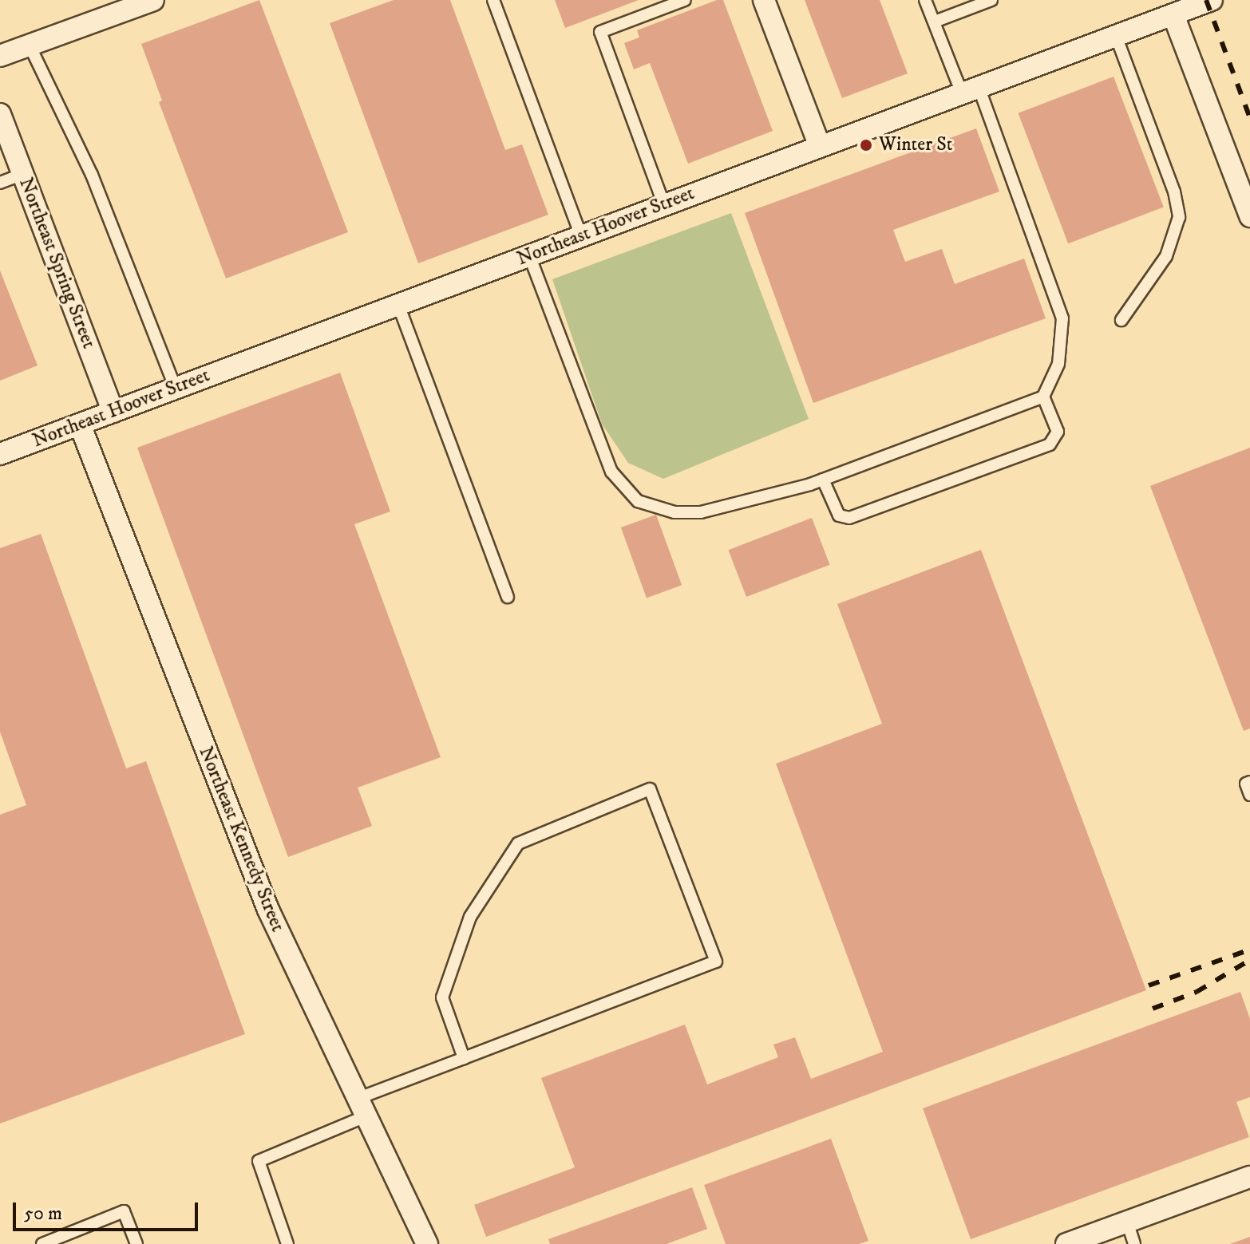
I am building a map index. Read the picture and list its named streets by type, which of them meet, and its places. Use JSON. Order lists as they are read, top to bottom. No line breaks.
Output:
{"streets":{"street":["Northeast Hoover Street","Northeast Spring Street","Northeast Kennedy Street"]},"crossings":[["Northeast Hoover Street","Northeast Spring Street"],["Northeast Hoover Street","Northeast Kennedy Street"]],"places":["Winter St"],"scale_bar":"50 m"}
